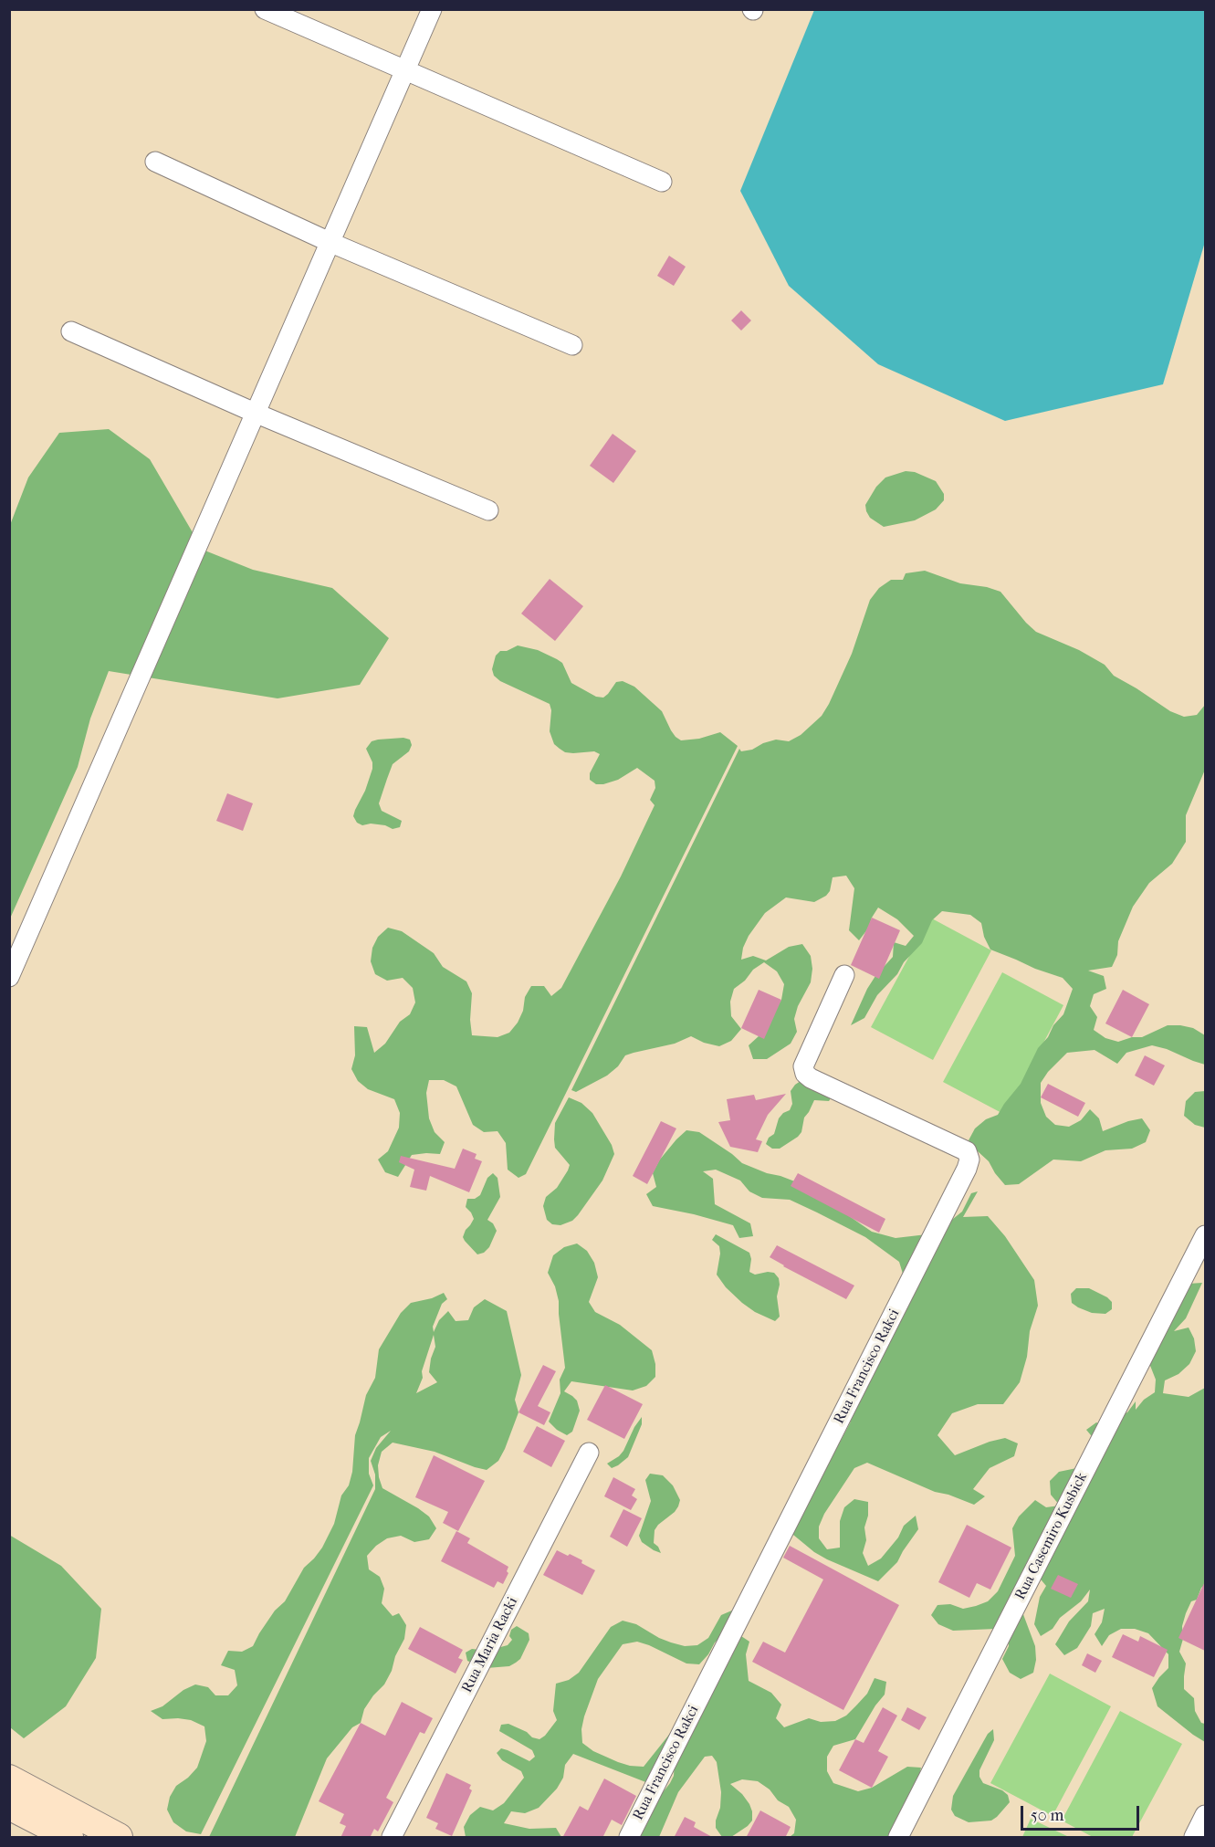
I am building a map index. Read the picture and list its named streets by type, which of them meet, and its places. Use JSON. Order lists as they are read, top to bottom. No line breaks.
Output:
{"streets":{"street":["Rua Francisco Rakci","Rua Casemiro Kusbick","Rua Maria Racki"]},"scale_bar":"50 m"}
